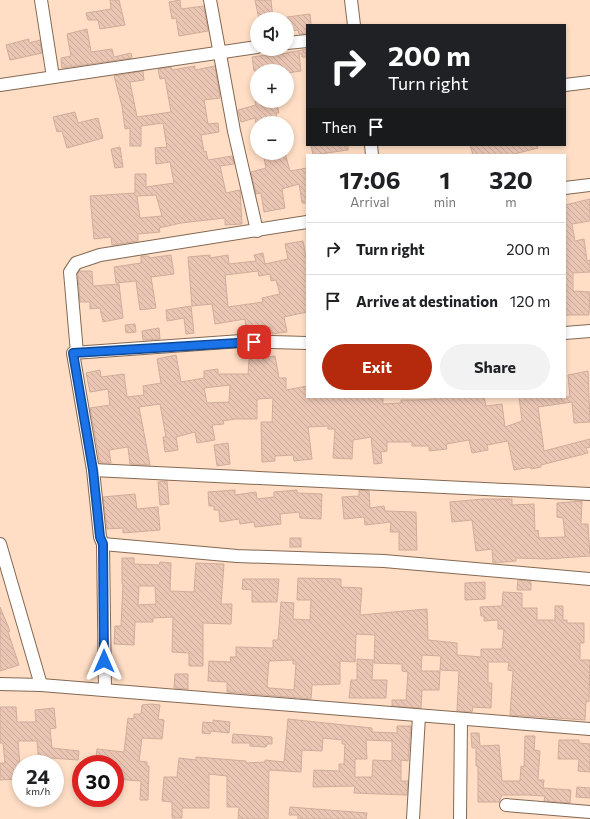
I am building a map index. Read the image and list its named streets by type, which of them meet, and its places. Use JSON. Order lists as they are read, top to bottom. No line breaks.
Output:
{"page":{"map_buttons":["+","−"],"turn":["200 m","Turn right"],"then":"Then","eta":["17:06","Arrival","1","min","320","m"],"list":[{"name":"Turn right","value":"200 m"},{"name":"Arrive at destination","value":"120 m"}],"buttons":["Exit","Share"],"speed":"24 km/h","limit":"30"}}
